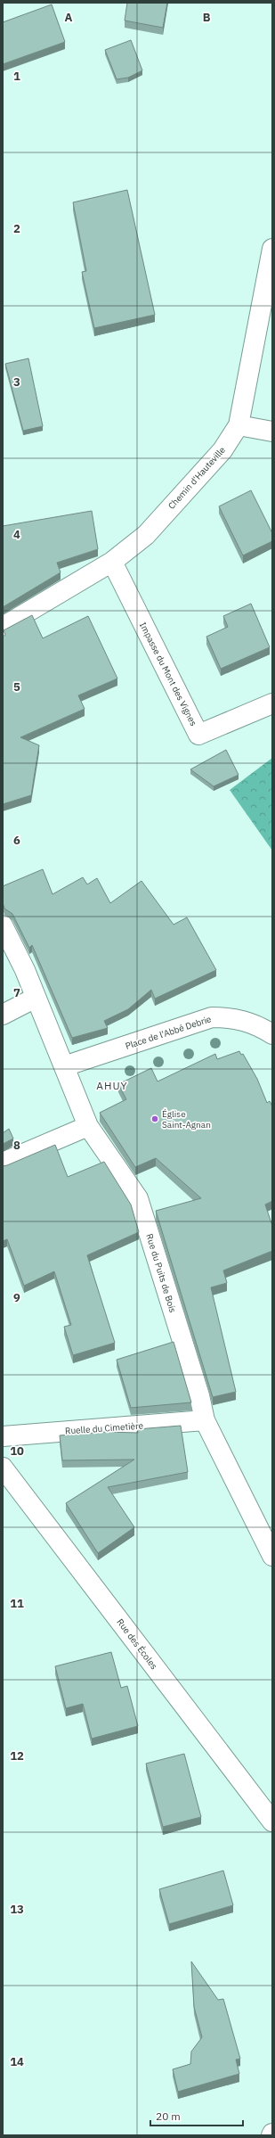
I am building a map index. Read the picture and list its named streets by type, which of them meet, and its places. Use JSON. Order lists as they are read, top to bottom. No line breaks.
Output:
{"streets":{"street":["Chemin d'Hauteville","Impasse du Mont des Vignes","Place de l'Abbé Debrie","Rue du Puits de Bois","Ruelle du Cimetière","Rue des Écoles"]},"crossings":[["Chemin d'Hauteville","Impasse du Mont des Vignes"],["Place de l'Abbé Debrie","Rue du Puits de Bois"],["Rue du Puits de Bois","Ruelle du Cimetière"]],"districts":["AHUY"],"places":["Église Saint-Agnan"],"scale_bar":"20 m","grid":{"columns":["A","B"],"rows":["1","2","3","4","5","6","7","8","9","10","11","12","13","14"]}}
